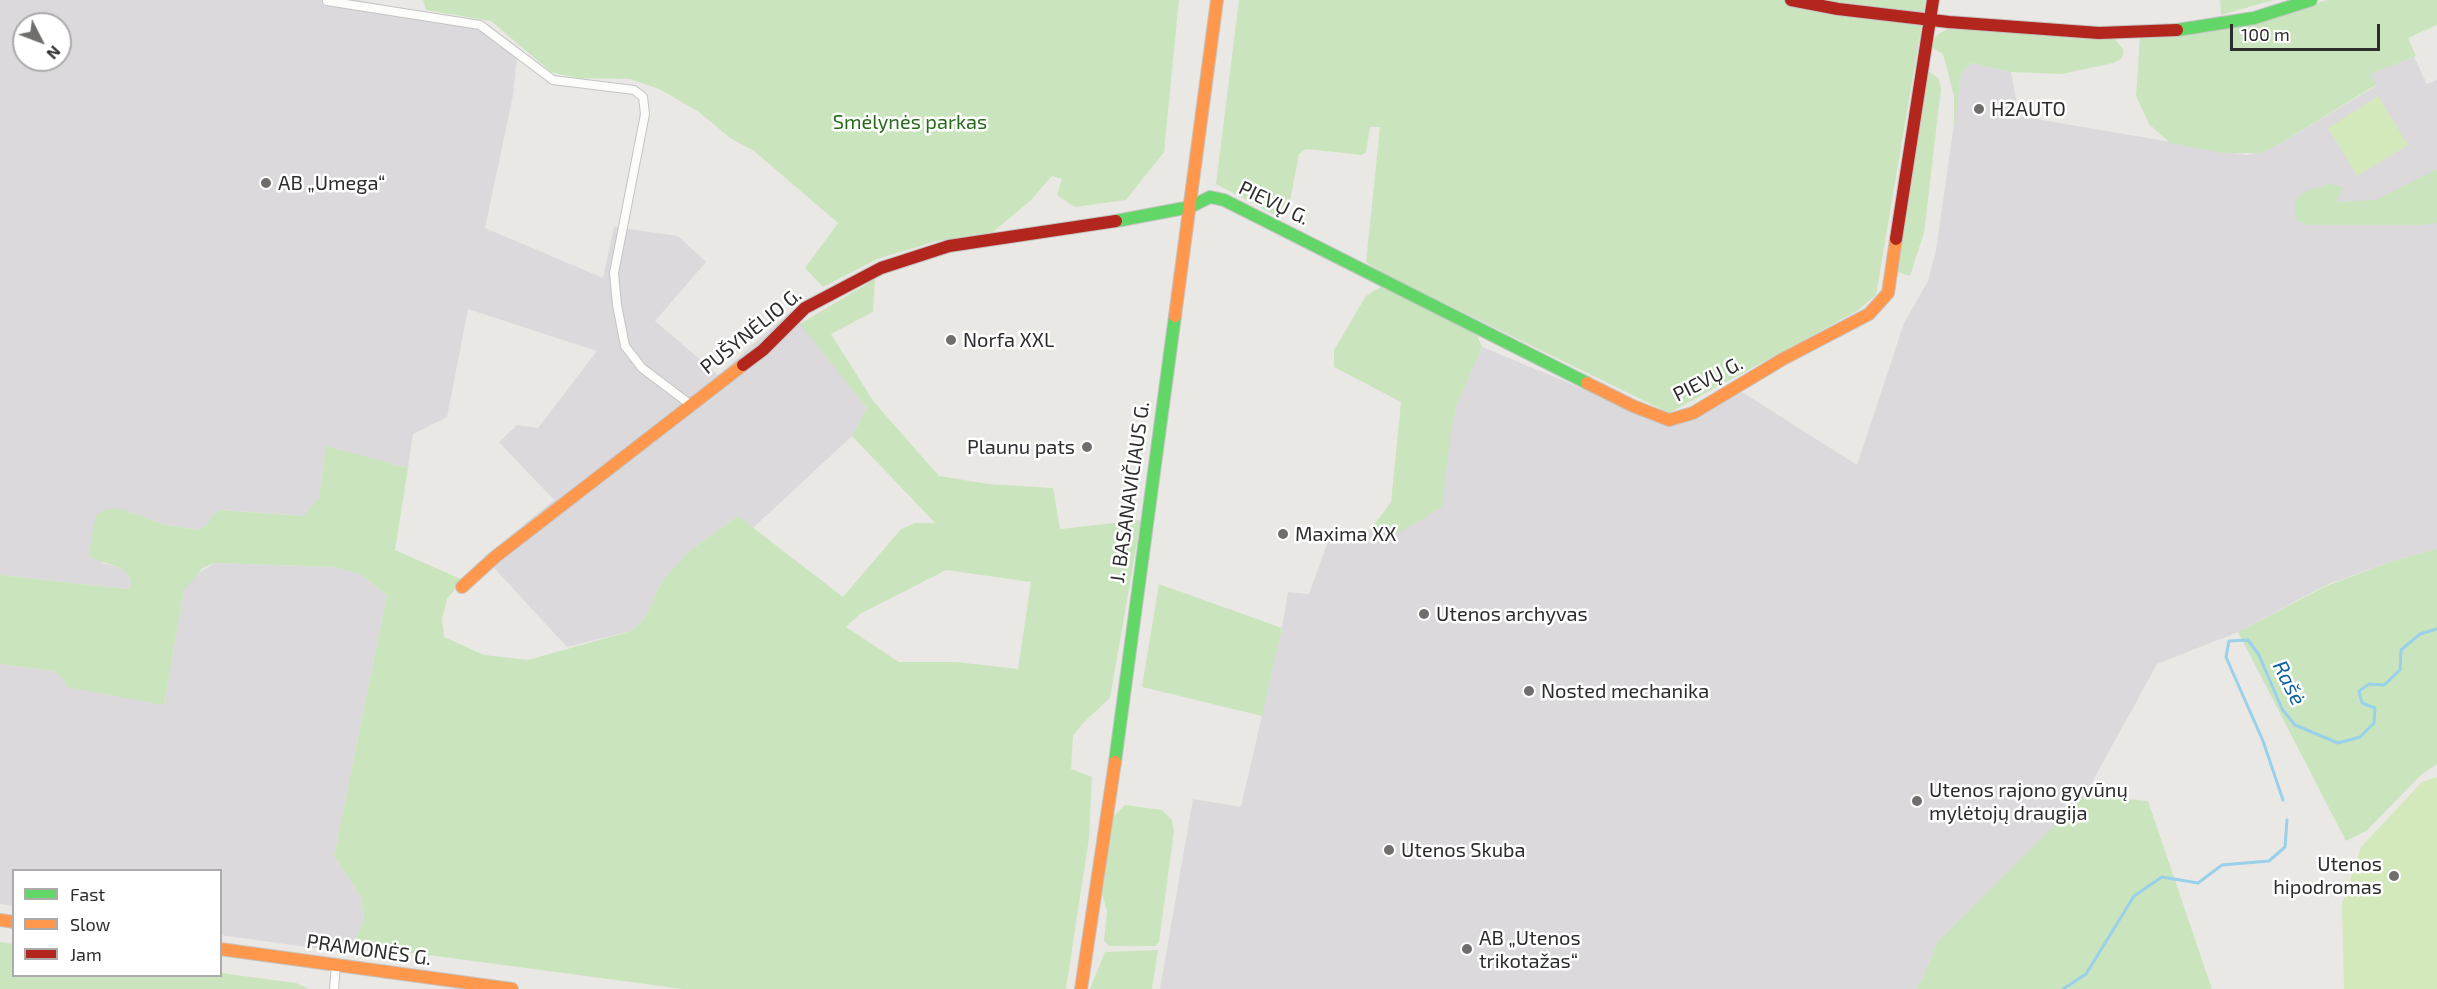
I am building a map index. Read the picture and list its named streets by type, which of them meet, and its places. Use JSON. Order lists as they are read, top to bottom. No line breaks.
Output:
{"streets":{"main road":["PIEVŲ G.","PUŠYNĖLIO G.","J. BASANAVIČIAUS G.","PRAMONĖS G."]},"crossings":[["PIEVŲ G.","PUŠYNĖLIO G."],["PIEVŲ G.","J. BASANAVIČIAUS G."],["PUŠYNĖLIO G.","J. BASANAVIČIAUS G."]],"water":["Rašė"],"parks":["Smėlynės parkas"],"places":["H2AUTO","AB „Umega“","Norfa XXL","Plaunu pats","Maxima XX","Utenos archyvas","Nosted mechanika","Utenos rajono gyvūnų mylėtojų draugija","Utenos Skuba","Utenos hipodromas","AB „Utenos trikotažas“"],"legend":["Fast","Slow","Jam"],"scale_bar":"100 m","north":"bottom right"}
